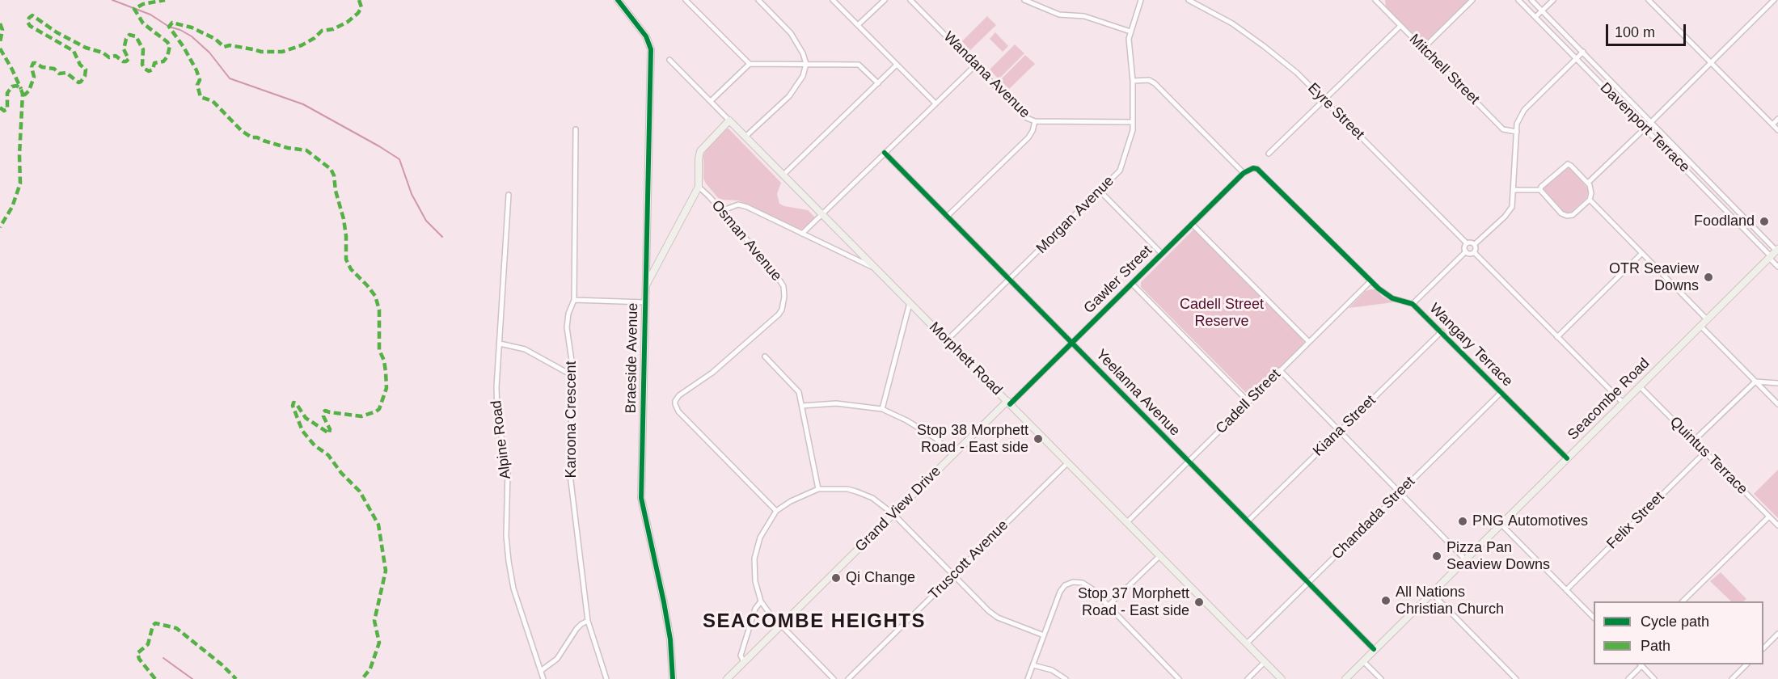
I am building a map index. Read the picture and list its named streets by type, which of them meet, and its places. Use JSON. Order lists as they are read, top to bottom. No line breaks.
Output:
{"streets":{"main road":["Braeside Avenue","Morphett Road","Seacombe Road","Grand View Drive"],"street":["Mitchell Street","Wandana Avenue","Eyre Street","Davenport Terrace","Morgan Avenue","Osman Avenue","Gawler Street","Wangary Terrace","Yeelanna Avenue","Cadell Street","Karoona Crescent","Kiana Street","Alpine Road","Quintus Terrace","Chandada Street","Felix Street","Truscott Avenue"]},"crossings":[["Wandana Avenue","Morgan Avenue"],["Davenport Terrace","Seacombe Road"],["Morgan Avenue","Morphett Road"],["Morgan Avenue","Yeelanna Avenue"],["Gawler Street","Wangary Terrace"],["Gawler Street","Morphett Road"],["Gawler Street","Yeelanna Avenue"],["Gawler Street","Grand View Drive"],["Wangary Terrace","Seacombe Road"],["Wangary Terrace","Cadell Street"],["Wangary Terrace","Kiana Street"],["Wangary Terrace","Chandada Street"],["Morphett Road","Cadell Street"],["Morphett Road","Grand View Drive"],["Morphett Road","Chandada Street"],["Morphett Road","Truscott Avenue"],["Yeelanna Avenue","Seacombe Road"],["Yeelanna Avenue","Cadell Street"],["Yeelanna Avenue","Kiana Street"],["Yeelanna Avenue","Chandada Street"],["Seacombe Road","Quintus Terrace"],["Quintus Terrace","Felix Street"]],"districts":["SEACOMBE HEIGHTS"],"parks":["Cadell Street Reserve"],"places":["Foodland","OTR Seaview Downs","Stop 38 Morphett Road - East side","PNG Automotives","Pizza Pan Seaview Downs","Qi Change","All Nations Christian Church","Stop 37 Morphett Road - East side"],"legend":["Cycle path","Path"],"scale_bar":"100 m"}
